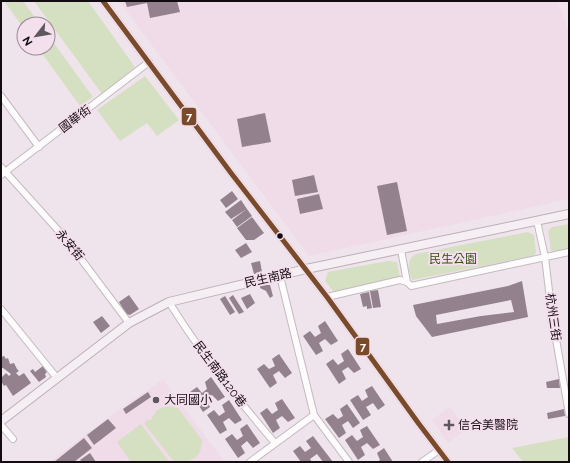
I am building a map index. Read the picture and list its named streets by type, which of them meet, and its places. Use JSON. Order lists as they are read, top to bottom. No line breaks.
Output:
{"streets":{"main road":["民生南路"],"street":["國華街","永安街","杭州三街","民生南路120巷"]},"crossings":[["國華街","永安街"],["永安街","民生南路"],["民生南路","杭州三街"],["民生南路","民生南路120巷"]],"parks":["民生公園"],"places":{"other":["大同國小"],"health":["信合美醫院"]},"lines":["transit line 7"],"north":"bottom left"}
